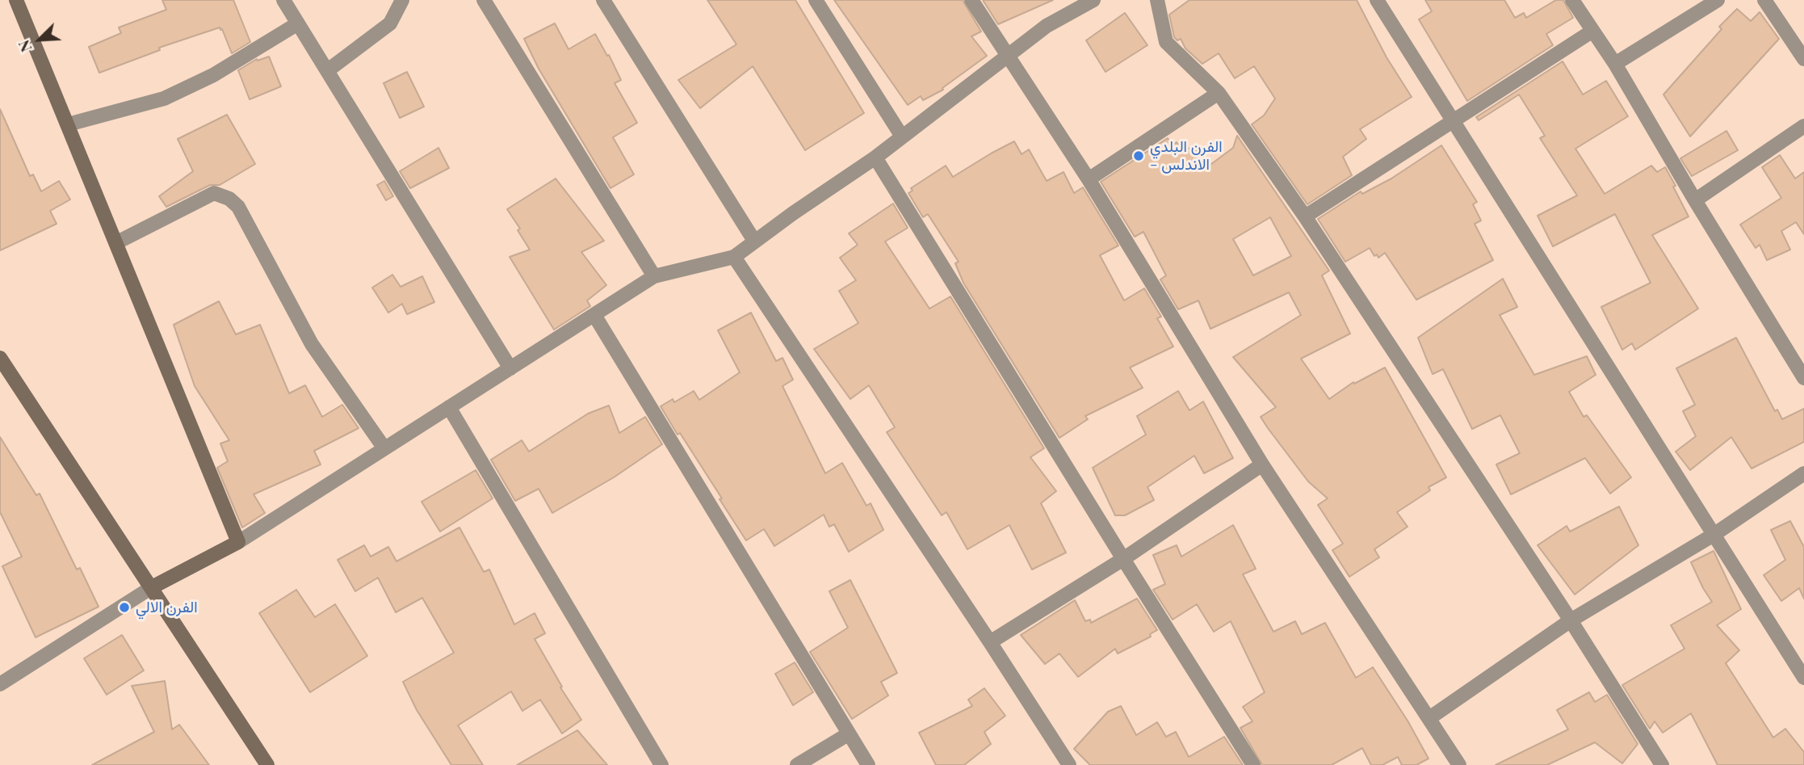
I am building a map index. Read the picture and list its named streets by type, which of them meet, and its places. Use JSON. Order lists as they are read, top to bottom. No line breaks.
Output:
{"places":["الفرن البلدي - الاندلس","الفرن الالي"],"north":"bottom left"}
